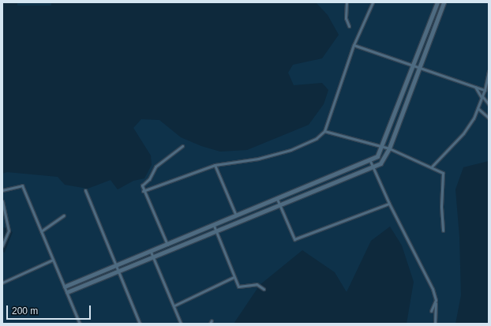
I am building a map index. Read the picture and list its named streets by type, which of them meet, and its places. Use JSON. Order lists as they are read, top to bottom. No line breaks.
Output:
{"scale_bar":"200 m"}
